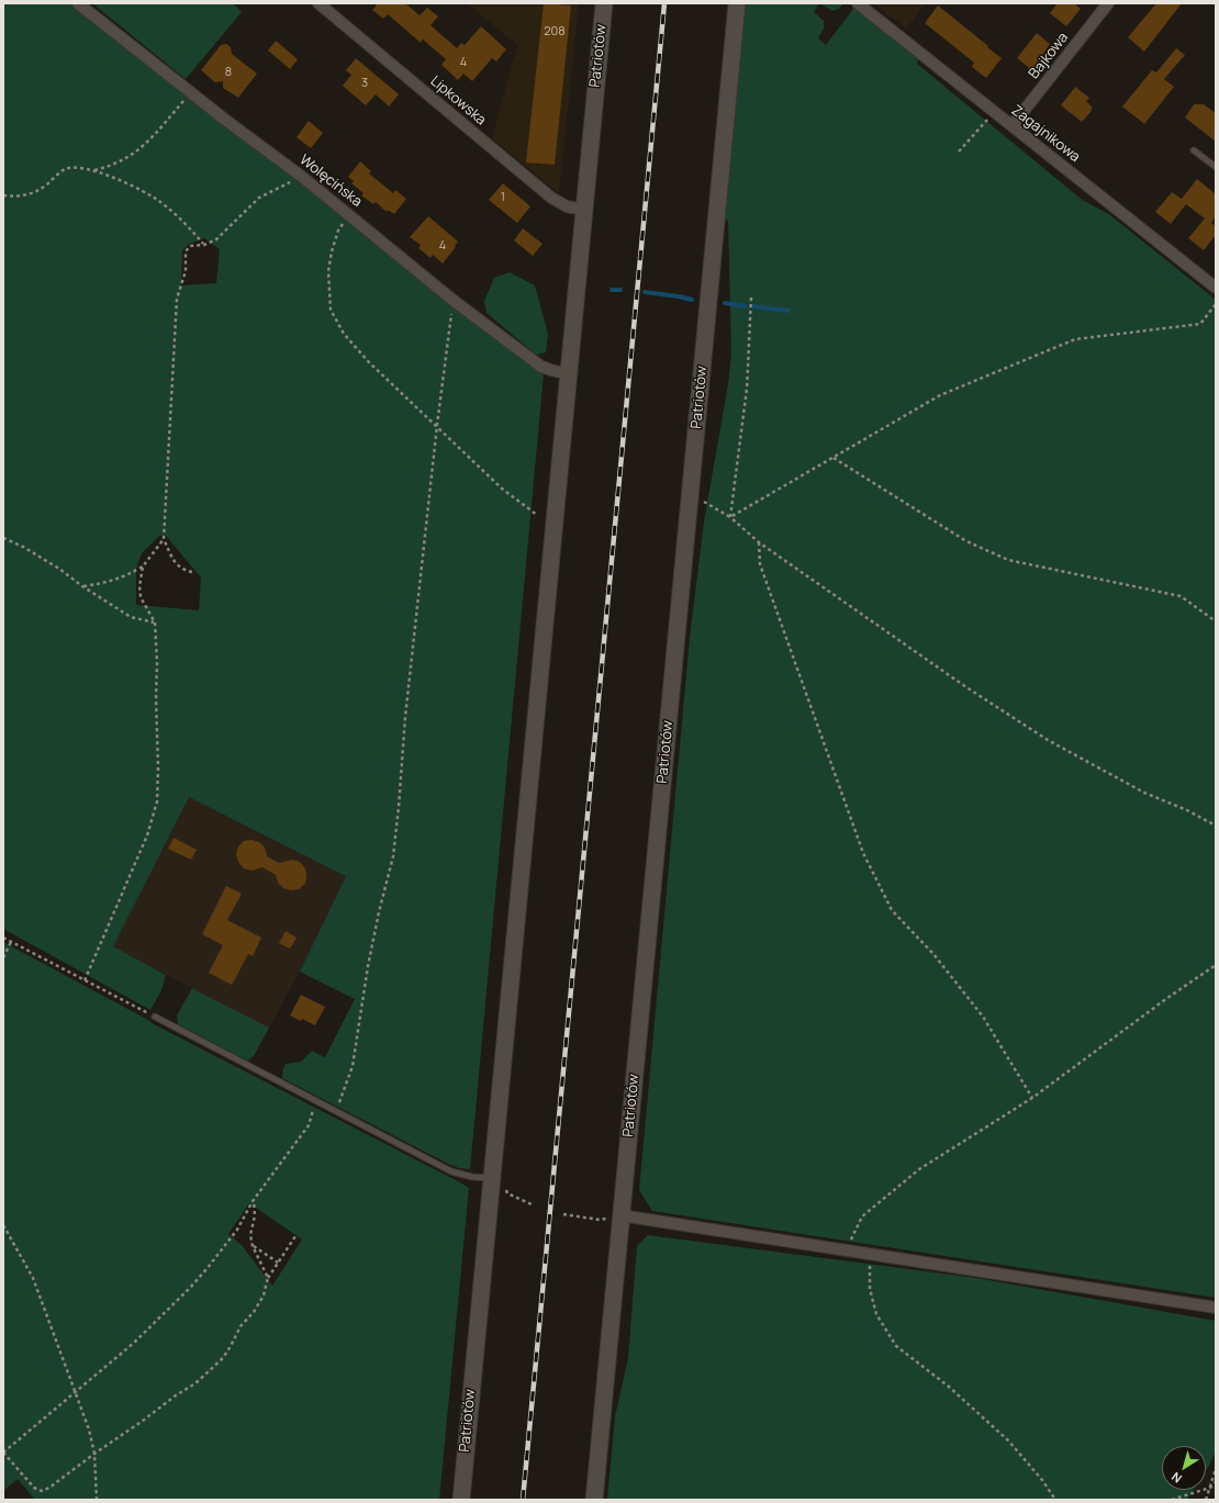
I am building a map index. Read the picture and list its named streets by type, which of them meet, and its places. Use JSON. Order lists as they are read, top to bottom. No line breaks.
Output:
{"streets":{"main road":["Patriotów"],"street":["Bajkowa","Lipkowska","Zagajnikowa","Wolęcińska"]},"crossings":[["Patriotów","Lipkowska"],["Patriotów","Wolęcińska"],["Bajkowa","Zagajnikowa"]],"house_numbers":["208","4","8","3","1","4"],"north":"bottom left"}
